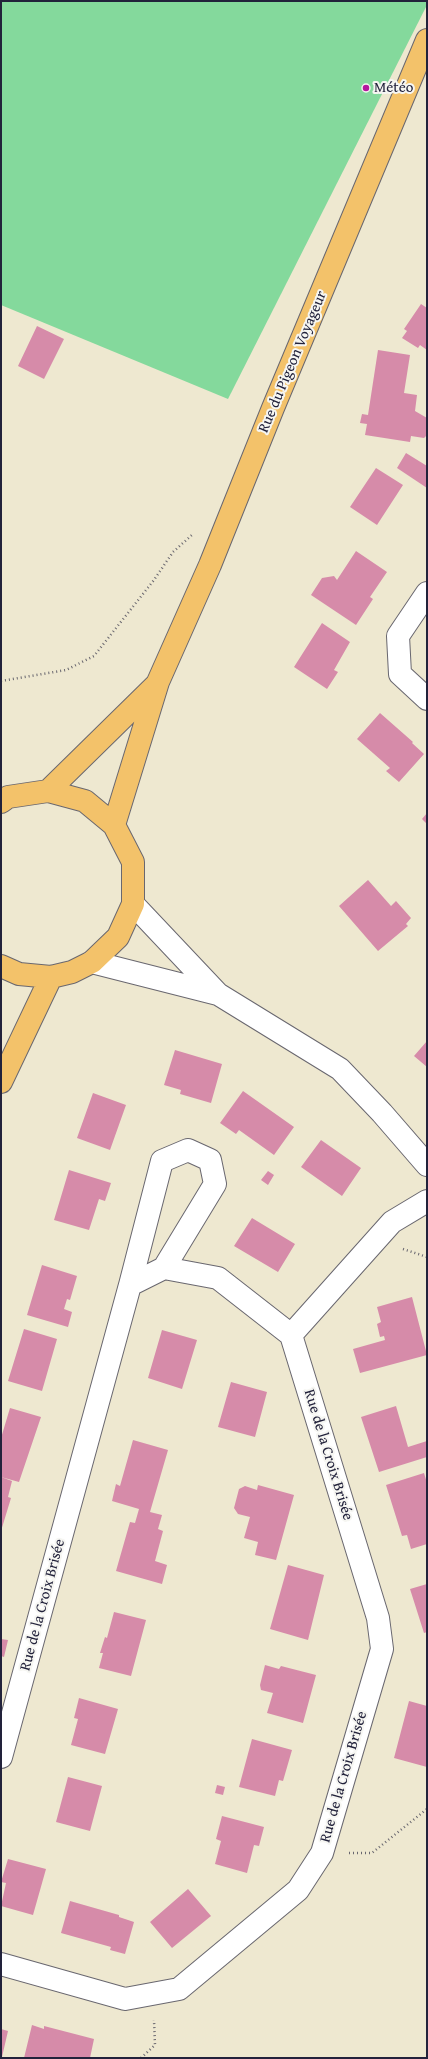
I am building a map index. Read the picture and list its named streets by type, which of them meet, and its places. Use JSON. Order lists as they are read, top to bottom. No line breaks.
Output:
{"streets":{"main road":["Rue du Pigeon Voyageur"],"street":["Rue de la Croix Brisée"]},"places":["Météo"]}
